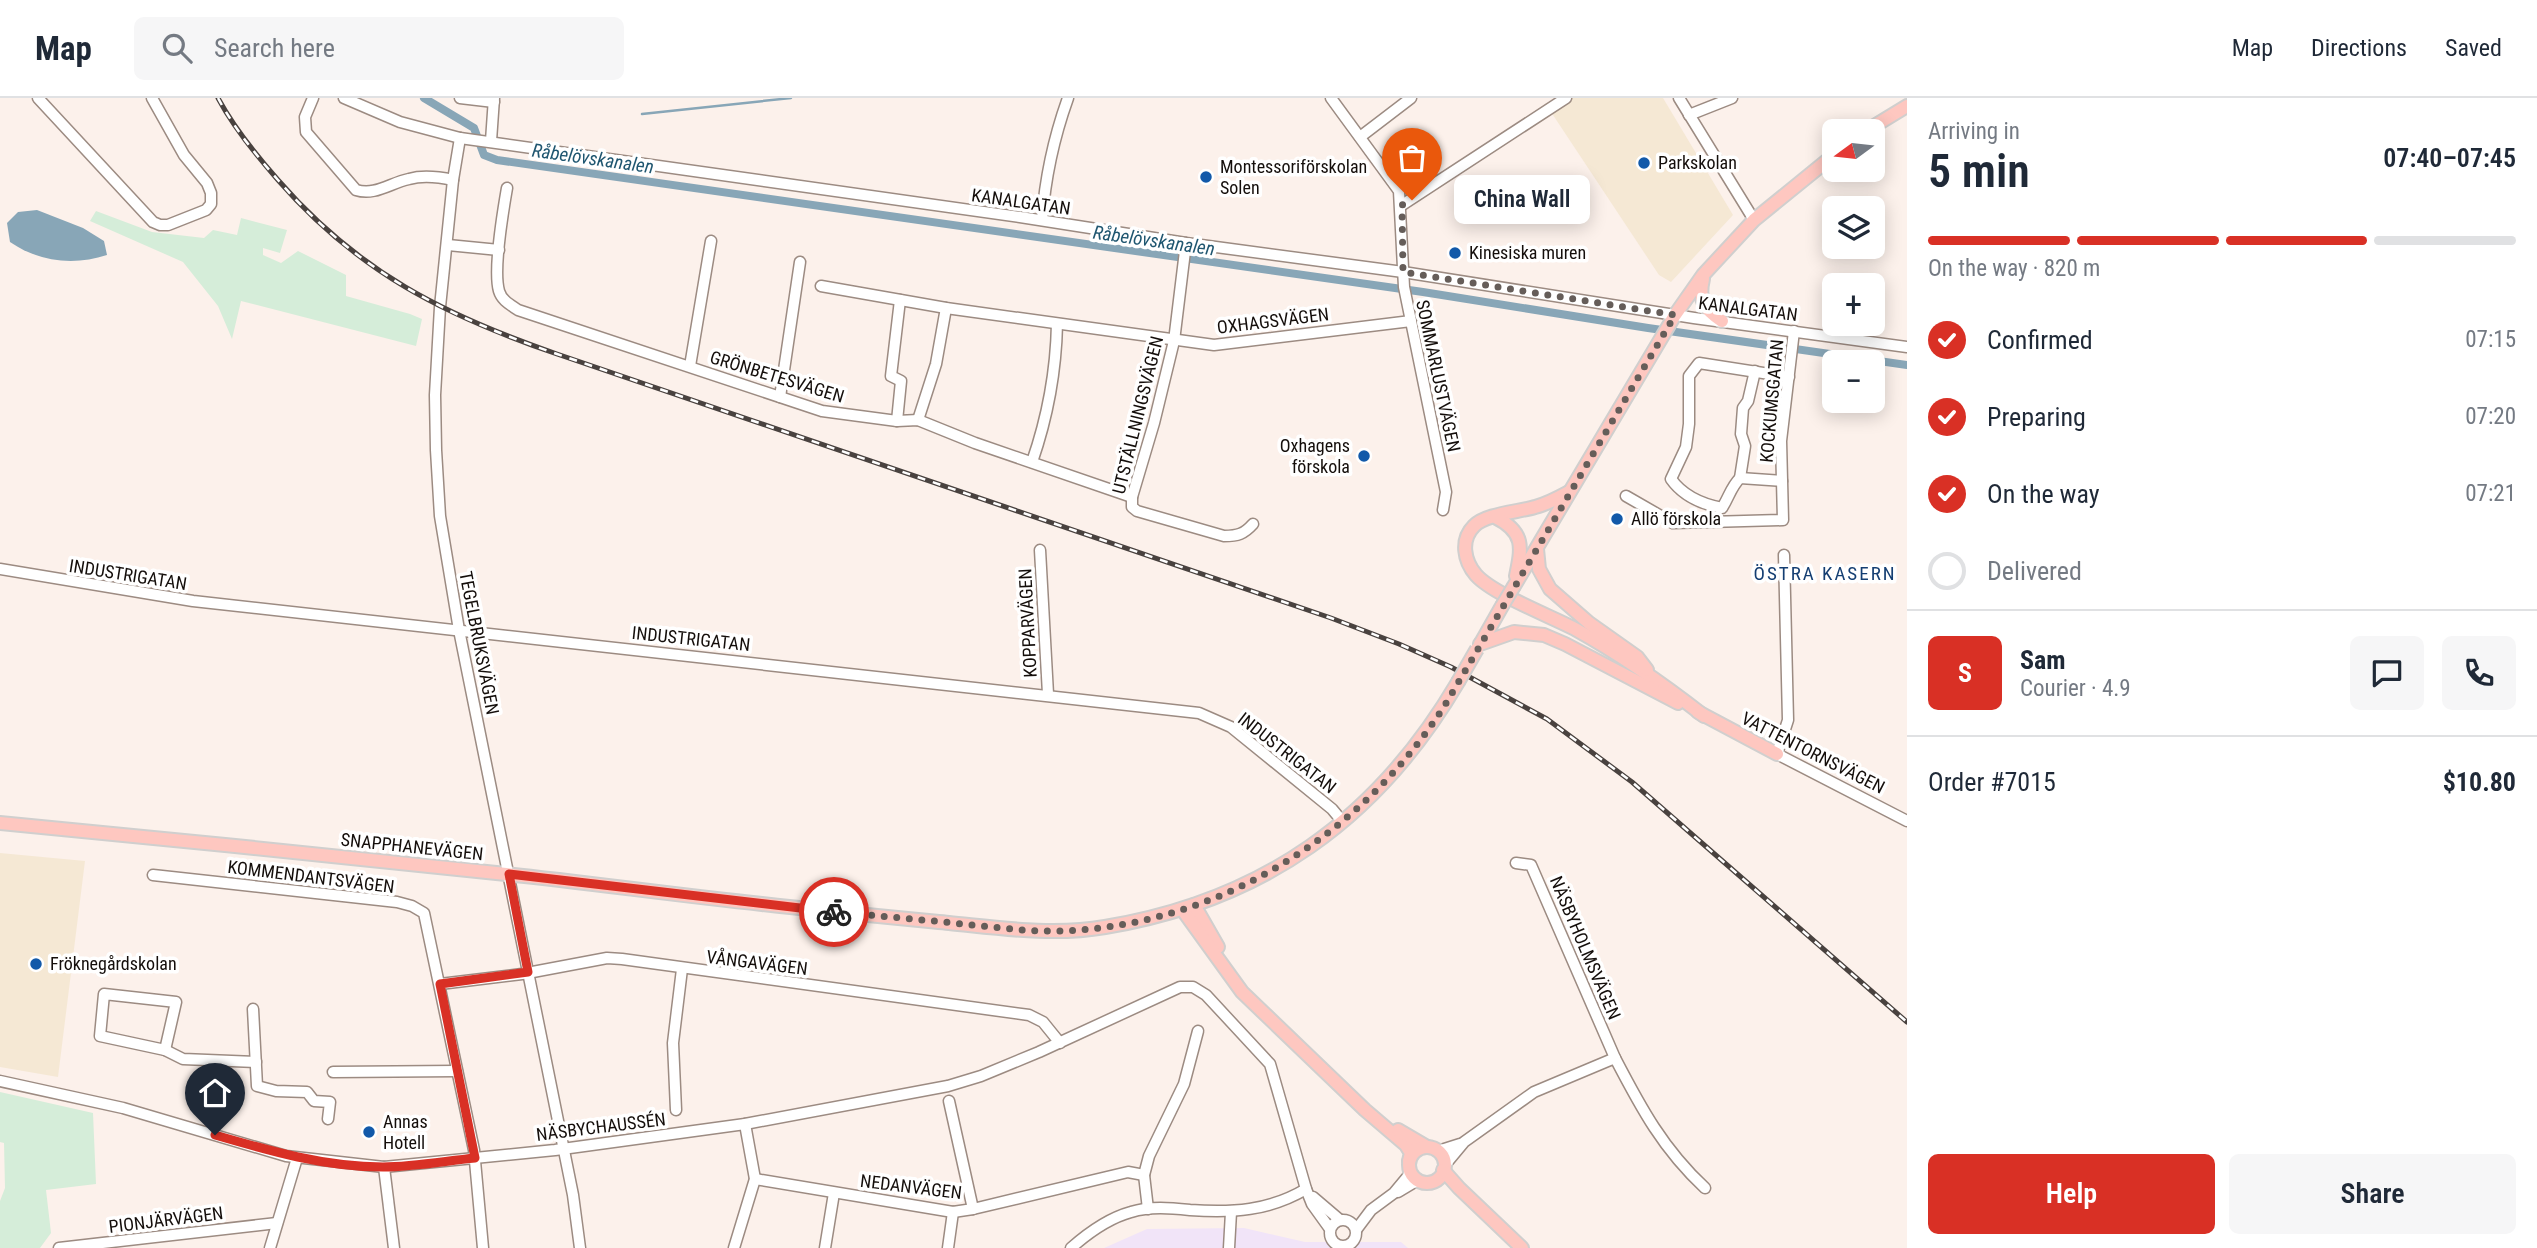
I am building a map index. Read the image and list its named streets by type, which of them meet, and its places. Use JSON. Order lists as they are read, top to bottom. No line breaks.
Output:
{"streets":{"main road":["VATTENTORNSVÄGEN","SNAPPHANEVÄGEN"],"street":["KANALGATAN","OXHAGSVÄGEN","SOMMARLUSTVÄGEN","GRÖNBETESVÄGEN","KOCKUMSGATAN","UTSTÄLLNINGSVÄGEN","INDUSTRIGATAN","KOPPARVÄGEN","TEGELBRUKSVÄGEN","KOMMENDANTSVÄGEN","NÄSBYHOLMSVÄGEN","VÅNGAVÄGEN","NÄSBYCHAUSSÉN","NEDANVÄGEN","PIONJÄRVÄGEN"]},"crossings":[["KANALGATAN","SOMMARLUSTVÄGEN"],["KANALGATAN","KOCKUMSGATAN"],["KANALGATAN","UTSTÄLLNINGSVÄGEN"],["KANALGATAN","TEGELBRUKSVÄGEN"],["KANALGATAN","SNAPPHANEVÄGEN"],["OXHAGSVÄGEN","SOMMARLUSTVÄGEN"],["OXHAGSVÄGEN","UTSTÄLLNINGSVÄGEN"],["GRÖNBETESVÄGEN","UTSTÄLLNINGSVÄGEN"],["INDUSTRIGATAN","KOPPARVÄGEN"],["INDUSTRIGATAN","TEGELBRUKSVÄGEN"],["INDUSTRIGATAN","SNAPPHANEVÄGEN"],["TEGELBRUKSVÄGEN","SNAPPHANEVÄGEN"],["TEGELBRUKSVÄGEN","VÅNGAVÄGEN"],["TEGELBRUKSVÄGEN","NÄSBYCHAUSSÉN"],["KOMMENDANTSVÄGEN","VÅNGAVÄGEN"],["KOMMENDANTSVÄGEN","NÄSBYCHAUSSÉN"],["VÅNGAVÄGEN","NÄSBYCHAUSSÉN"]],"districts":["ÖSTRA KASERN"],"water":["Råbelövskanalen"],"places":["Parkskolan","Montessoriförskolan Solen","China Wall","Kinesiska muren","Oxhagens förskola","Allö förskola","Fröknegårdskolan","Annas Hotell"],"north":"left","page":{"header":"Map","search":"Search here","nav":["Map","Directions","Saved"],"heading":["5 min","Arriving in","07:40–07:45"],"panel":["Sam","Courier · 4.9","Order #7015","$10.80"],"map_buttons":["+","−"],"bubble":"China Wall","bar":"On the way · 820 m","list":[["Confirmed","07:15"],["Preparing","07:20"],["On the way","07:21"],"Delivered"],"round":"S","buttons":["Help","Share"]}}
